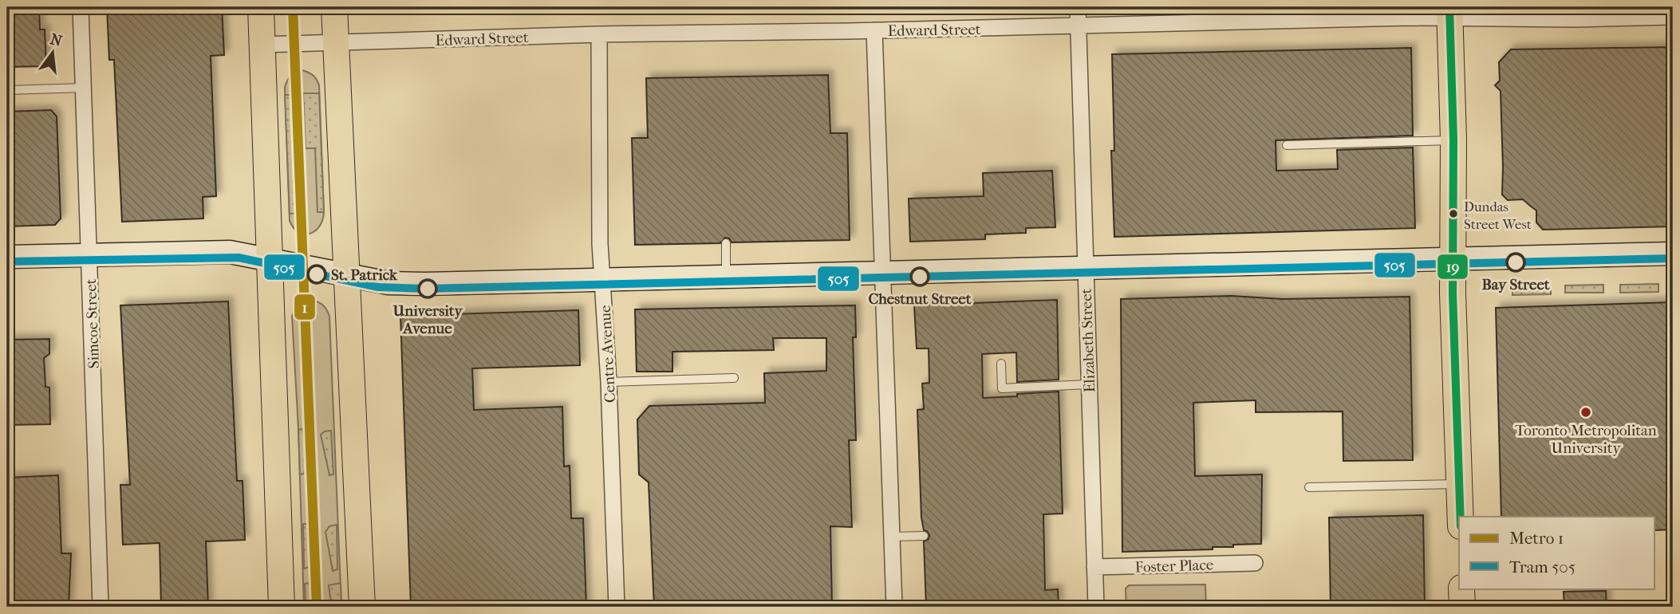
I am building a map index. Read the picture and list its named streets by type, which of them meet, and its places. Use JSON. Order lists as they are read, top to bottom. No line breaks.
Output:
{"streets":{"street":["Edward Street","Simcoe Street","Elizabeth Street","Centre Avenue","Foster Place"]},"crossings":[["Edward Street","Elizabeth Street"],["Edward Street","Centre Avenue"],["Elizabeth Street","Foster Place"]],"places":["Dundas Street West","Bay Street","St. Patrick","Chestnut Street","University Avenue","Toronto Metropolitan University"],"lines":["metro line 1","transit line 19","tram line 505"],"legend":["Metro 1","Tram 505"],"north":"top"}
